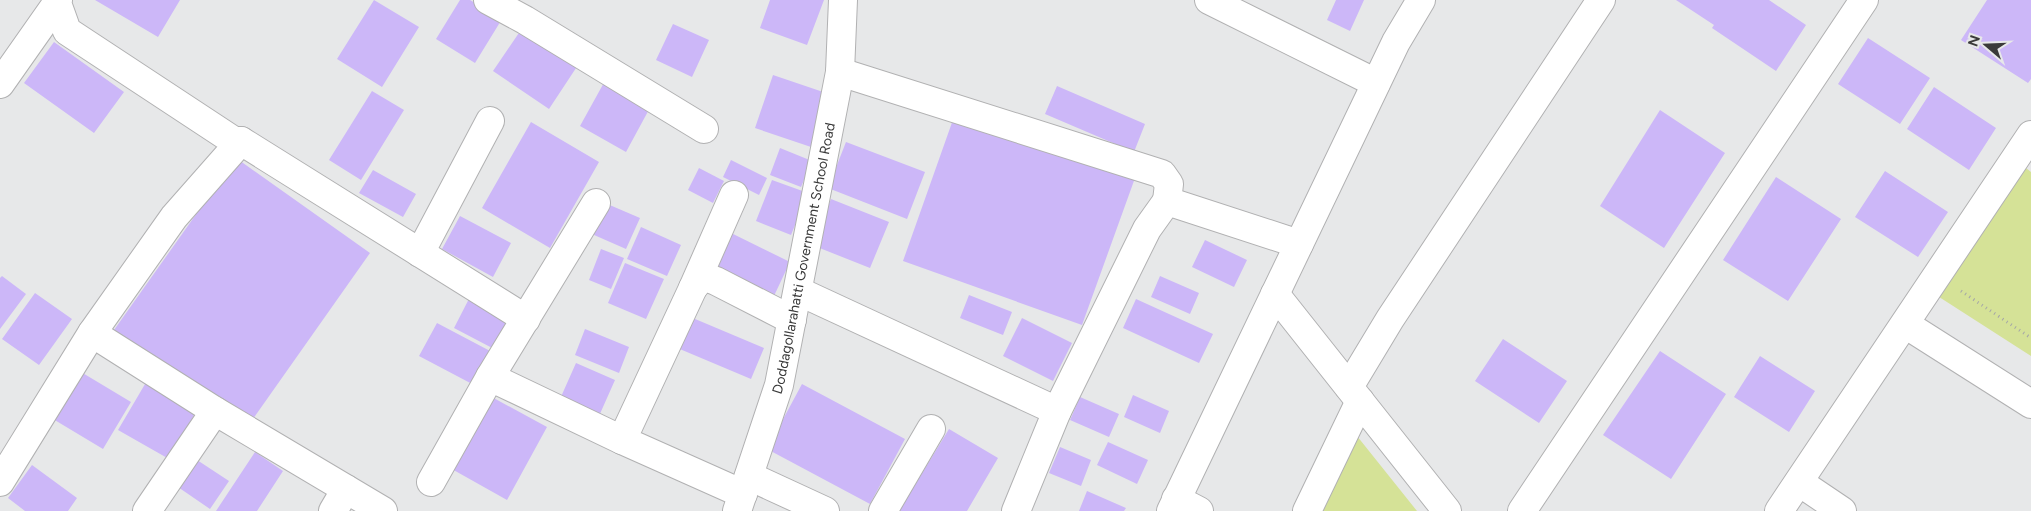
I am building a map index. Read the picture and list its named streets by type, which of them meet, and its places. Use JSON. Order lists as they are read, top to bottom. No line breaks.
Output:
{"streets":{"street":["Doddagollarahatti Government School Road"]},"north":"left"}
